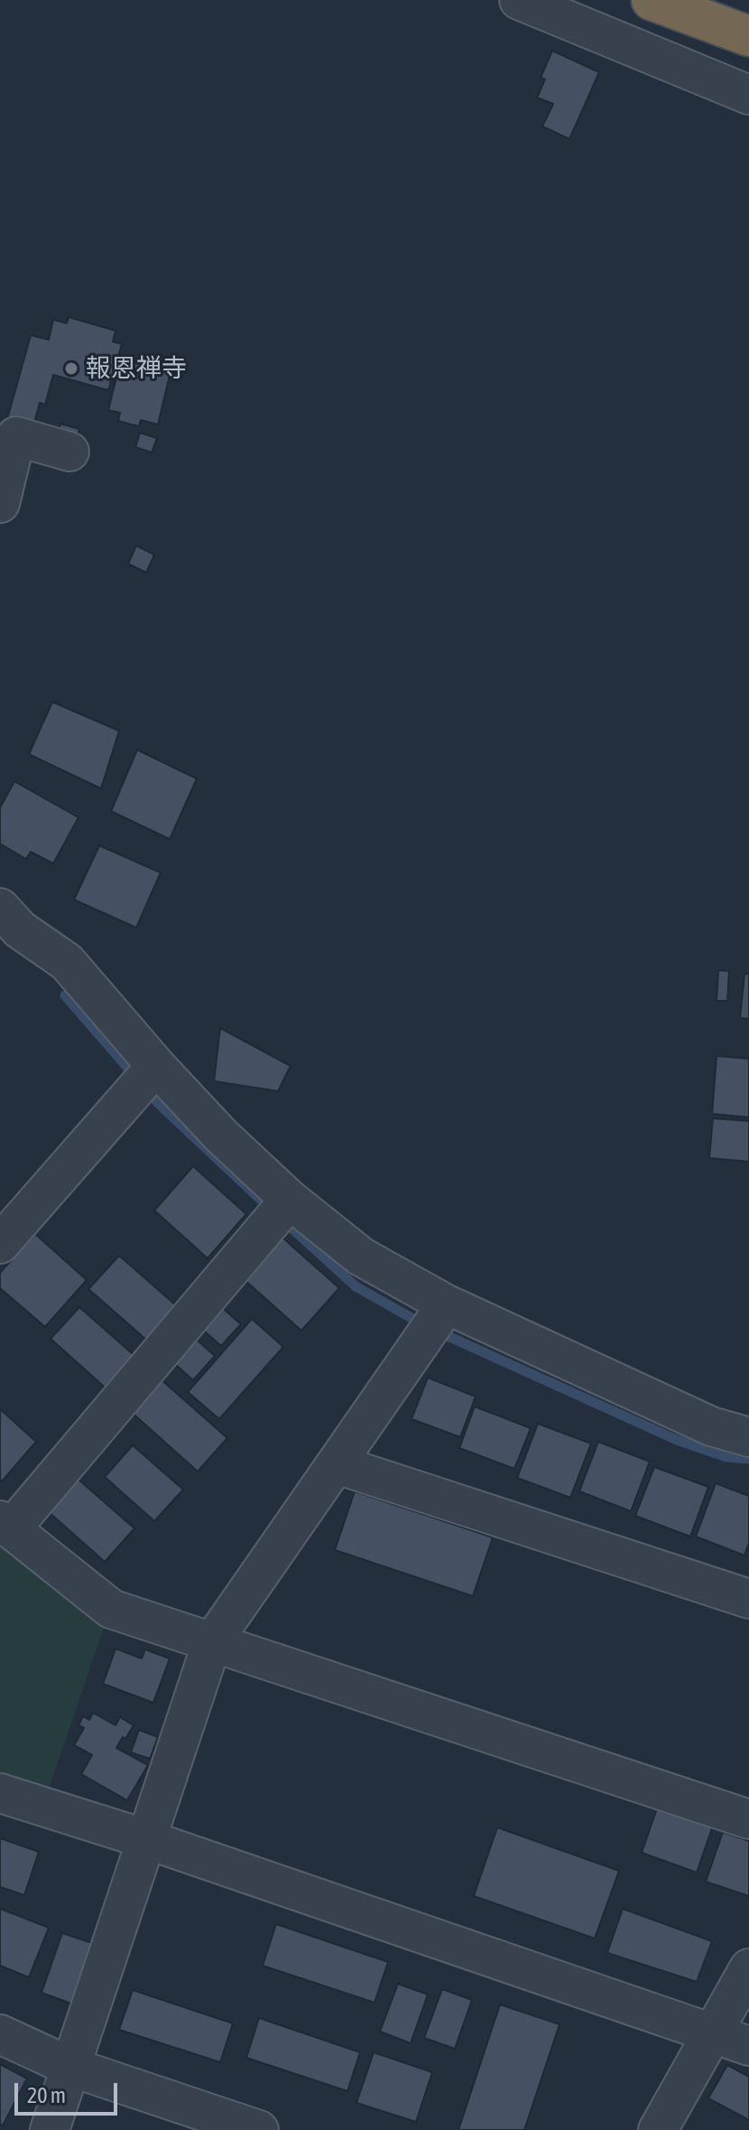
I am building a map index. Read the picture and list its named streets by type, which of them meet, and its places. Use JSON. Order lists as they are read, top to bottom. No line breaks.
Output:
{"places":["報恩禅寺"],"scale_bar":"20 m"}
